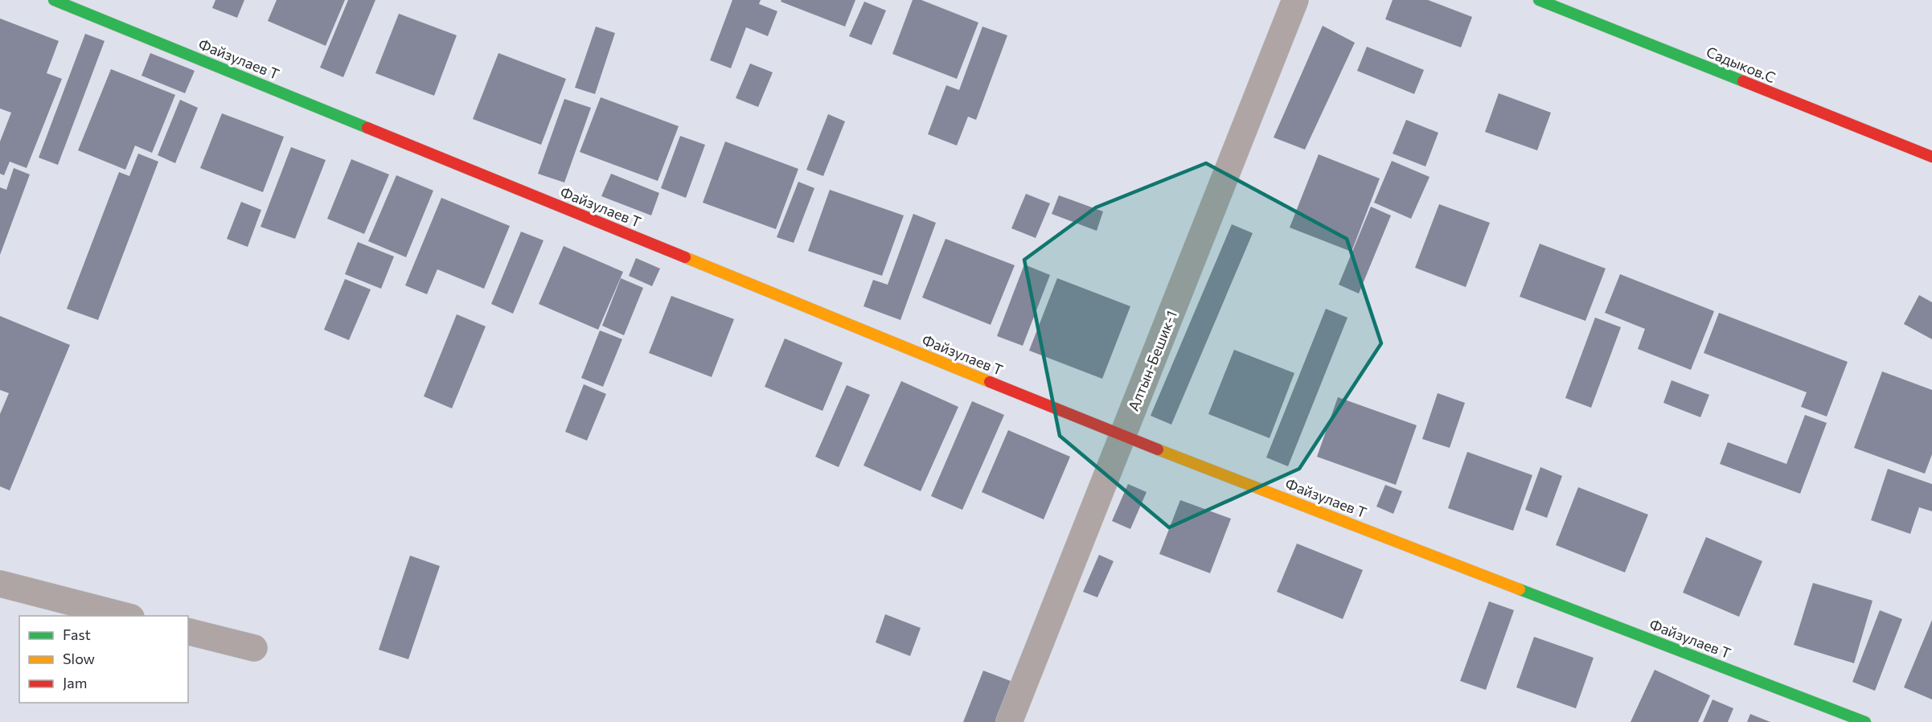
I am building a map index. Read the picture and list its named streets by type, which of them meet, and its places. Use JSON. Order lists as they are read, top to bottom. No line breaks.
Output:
{"streets":{"street":["Файзулаев Т","Садыков.С","Алтын-Бешик-1"]},"crossings":[["Файзулаев Т","Алтын-Бешик-1"]],"legend":["Fast","Slow","Jam"]}
